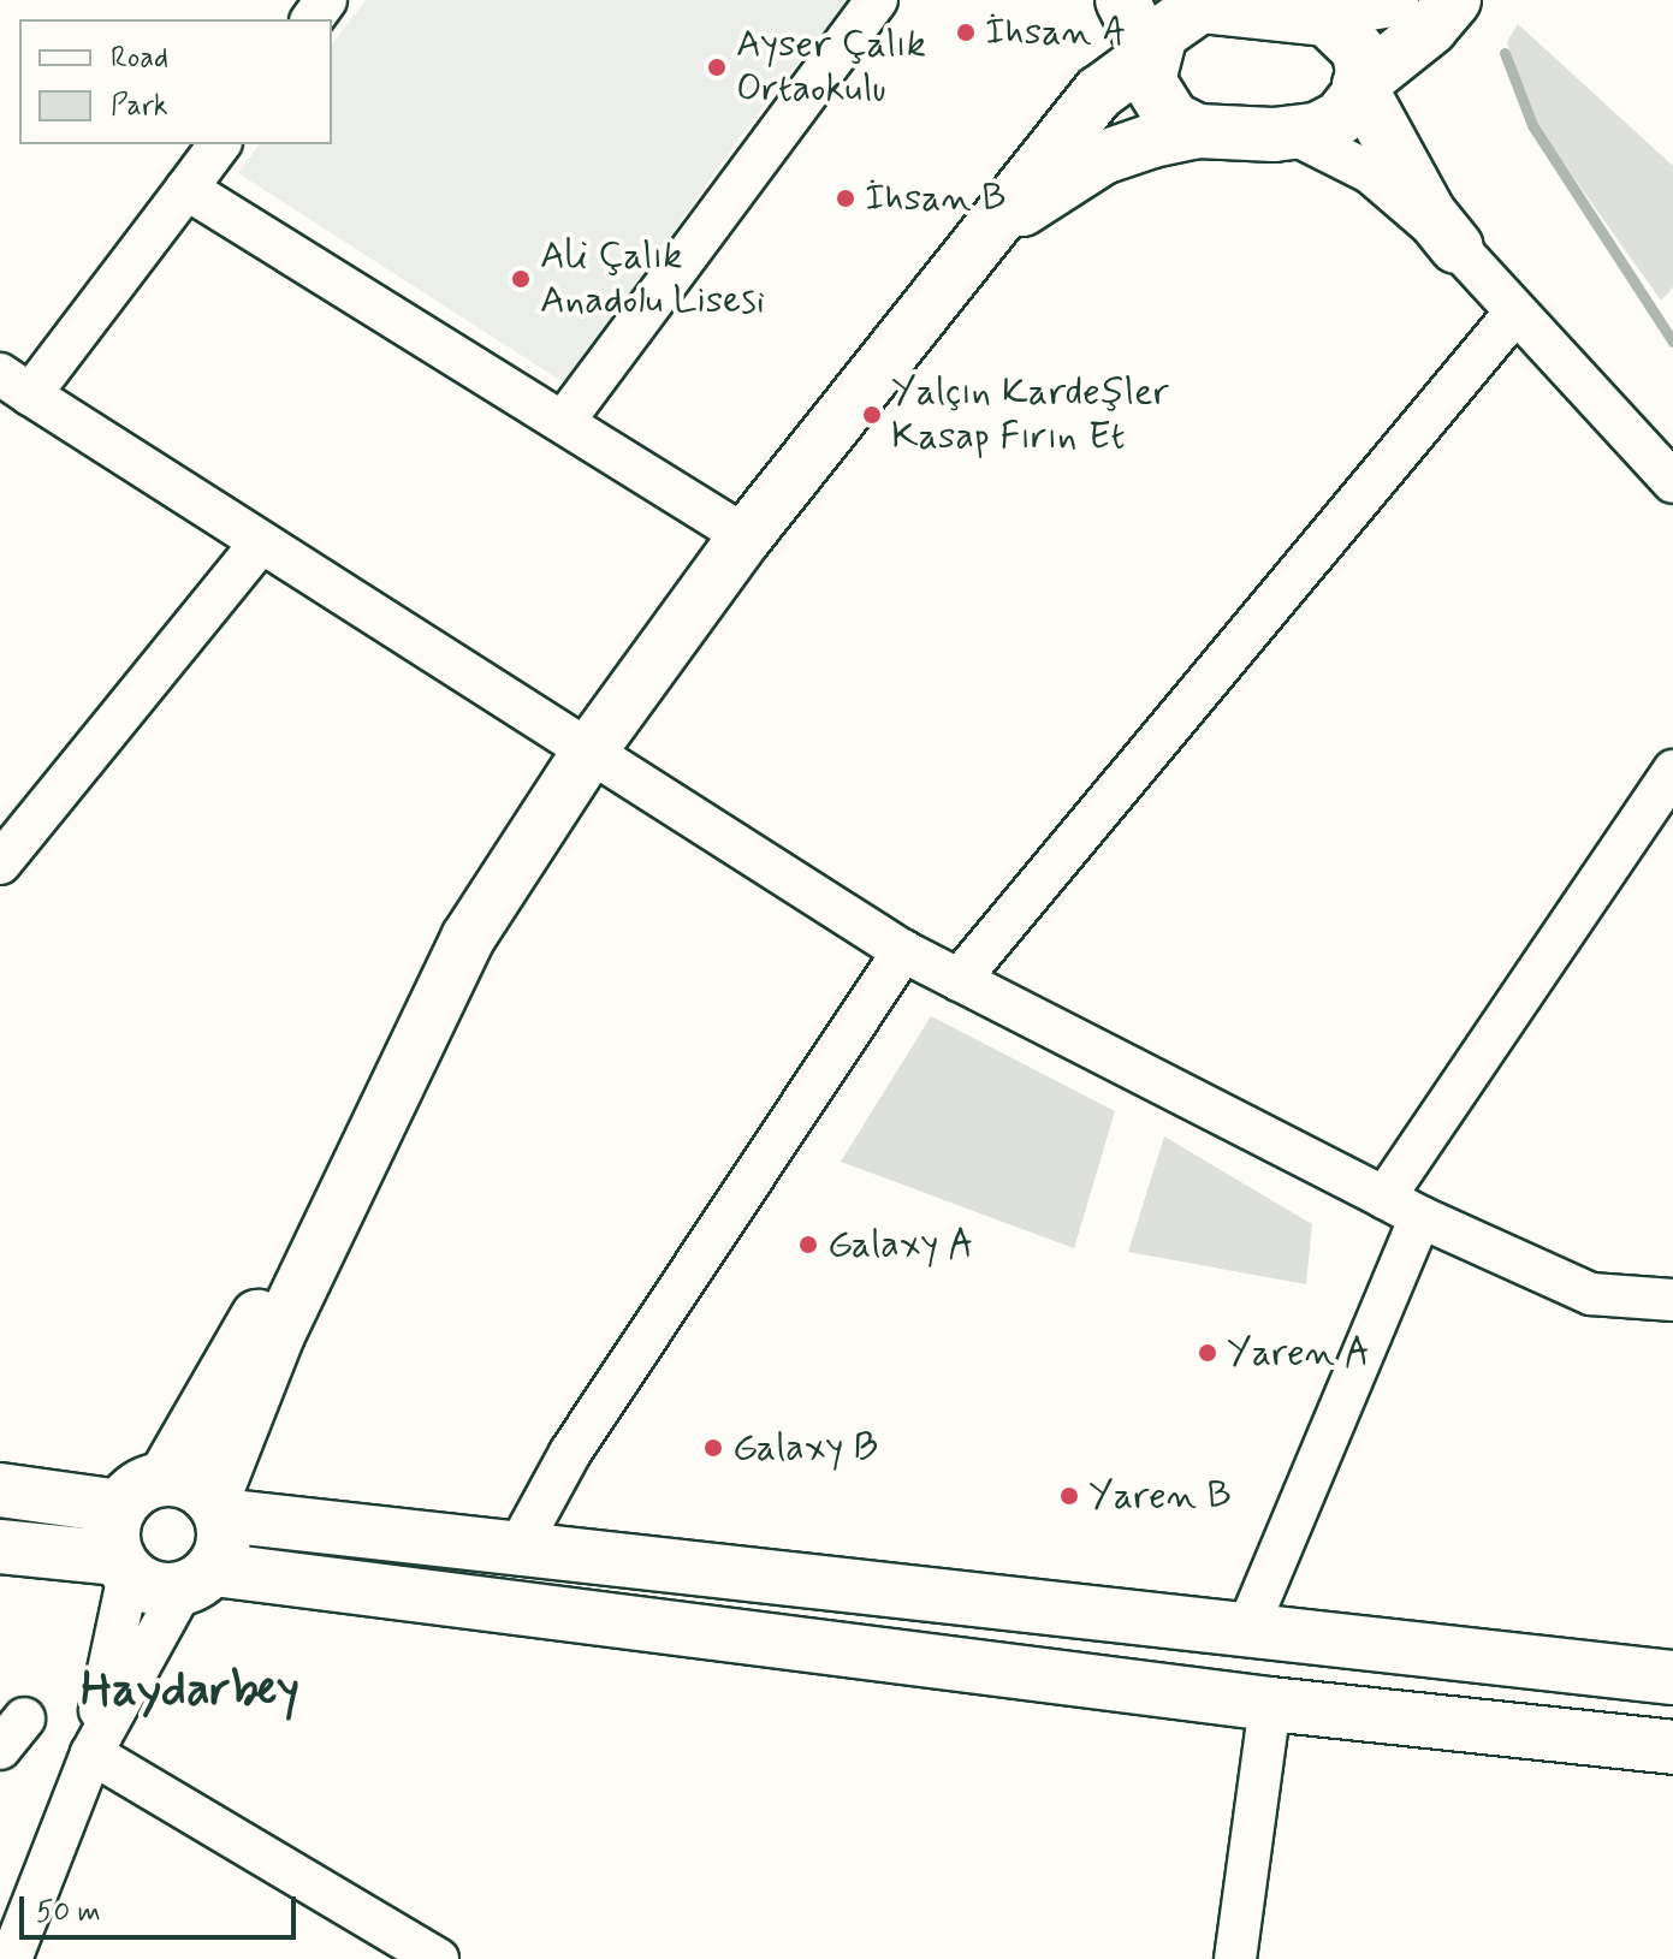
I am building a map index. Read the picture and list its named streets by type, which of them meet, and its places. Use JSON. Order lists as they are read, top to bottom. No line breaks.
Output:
{"districts":["Haydarbey"],"places":["İhsan A","Ayser Çalık Ortaokulu","İhsan B","Ali Çalık Anadolu Lisesi","Yalçın Kardeşler Kasap Fırın Et","Galaxy A","Yaren A","Galaxy B","Yaren B"],"legend":["Road","Park"],"scale_bar":"50 m"}
